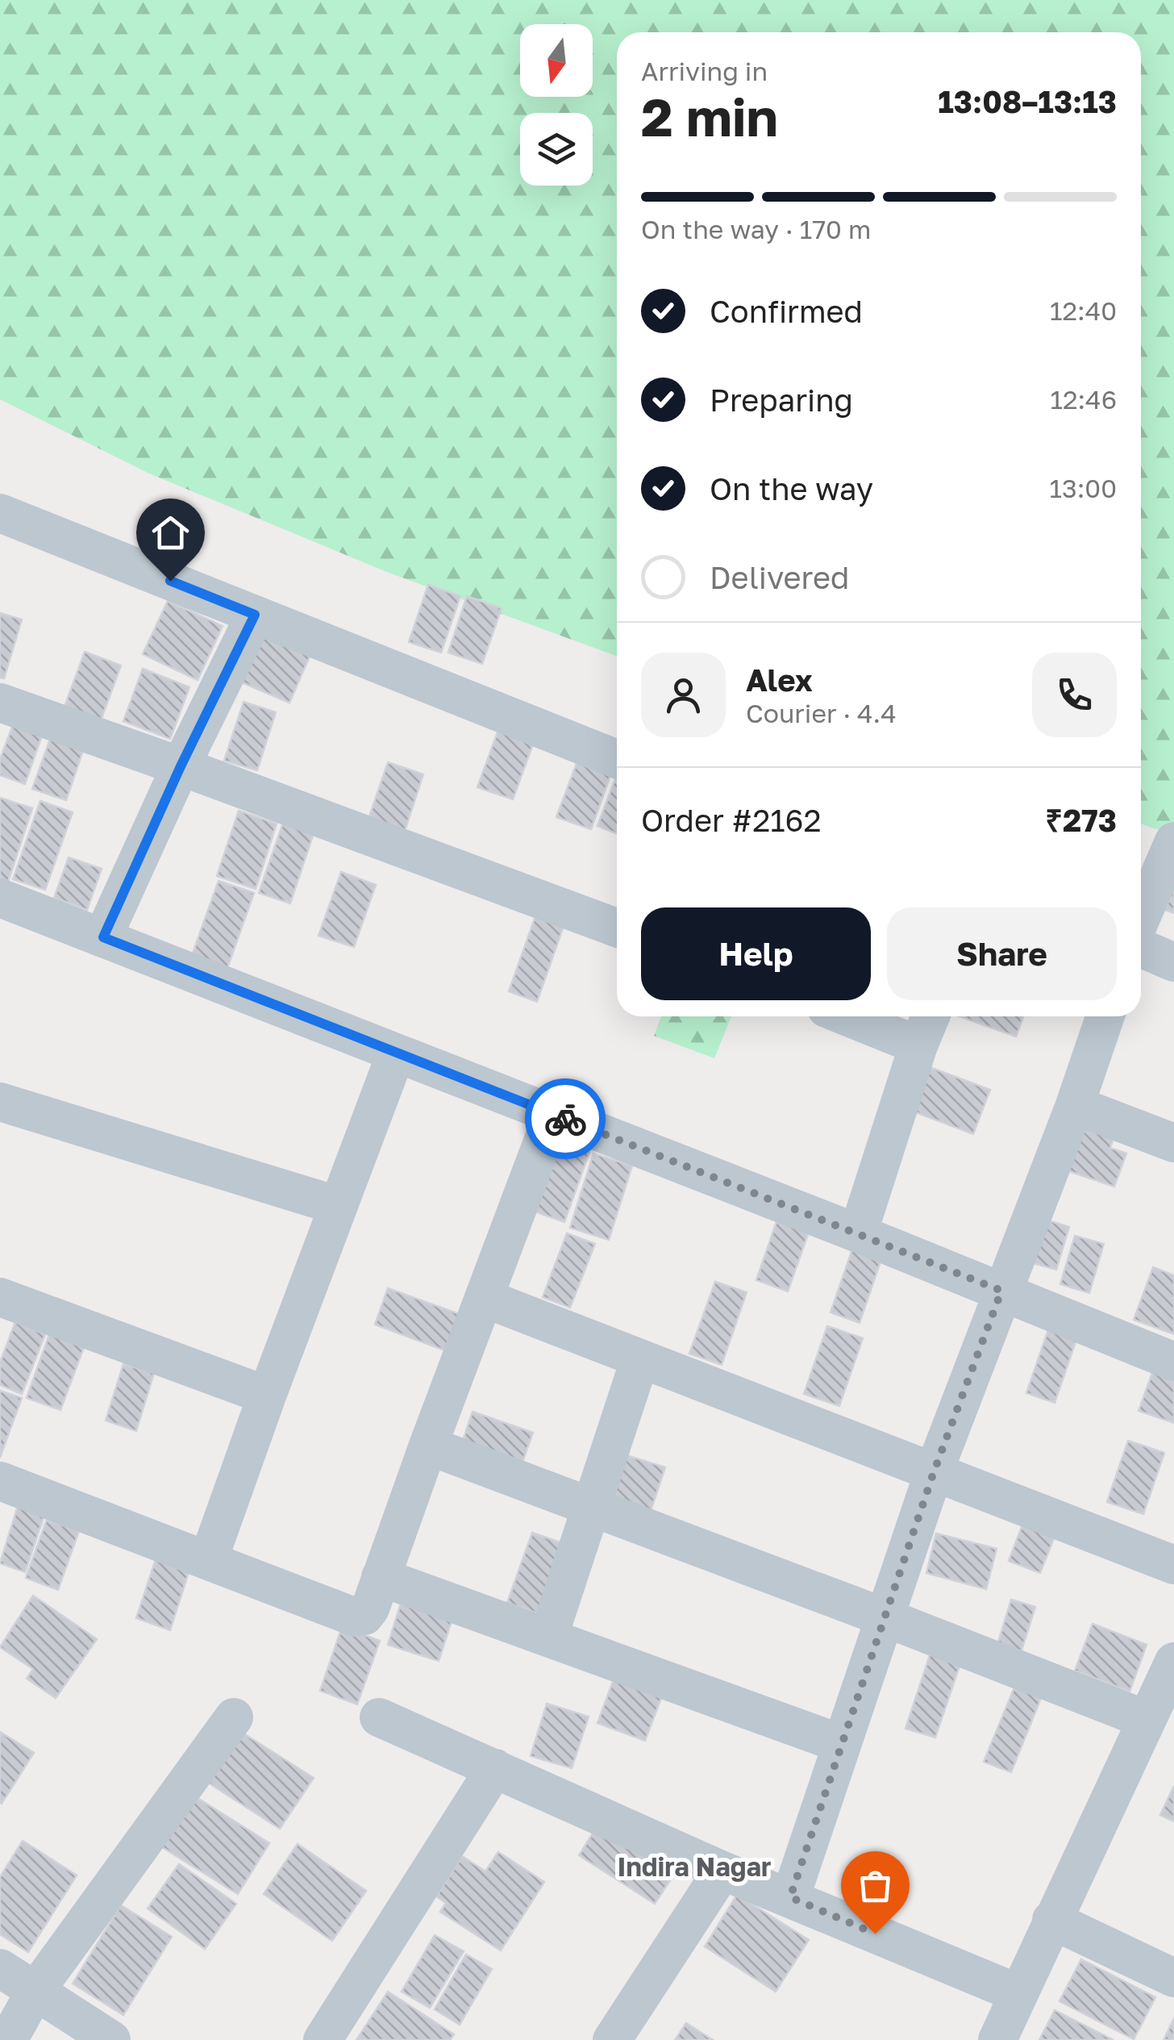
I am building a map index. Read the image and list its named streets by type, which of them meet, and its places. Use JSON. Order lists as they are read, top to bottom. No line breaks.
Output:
{"districts":["Indira Nagar"],"north":"bottom","page":{"heading":["2 min","Arriving in","13:08–13:13"],"panel":["Alex","Courier · 4.4","Order #2162","₹273"],"bar":"On the way · 170 m","list":[["Confirmed","12:40"],["Preparing","12:46"],["On the way","13:00"],"Delivered"],"buttons":["Help","Share"]}}
